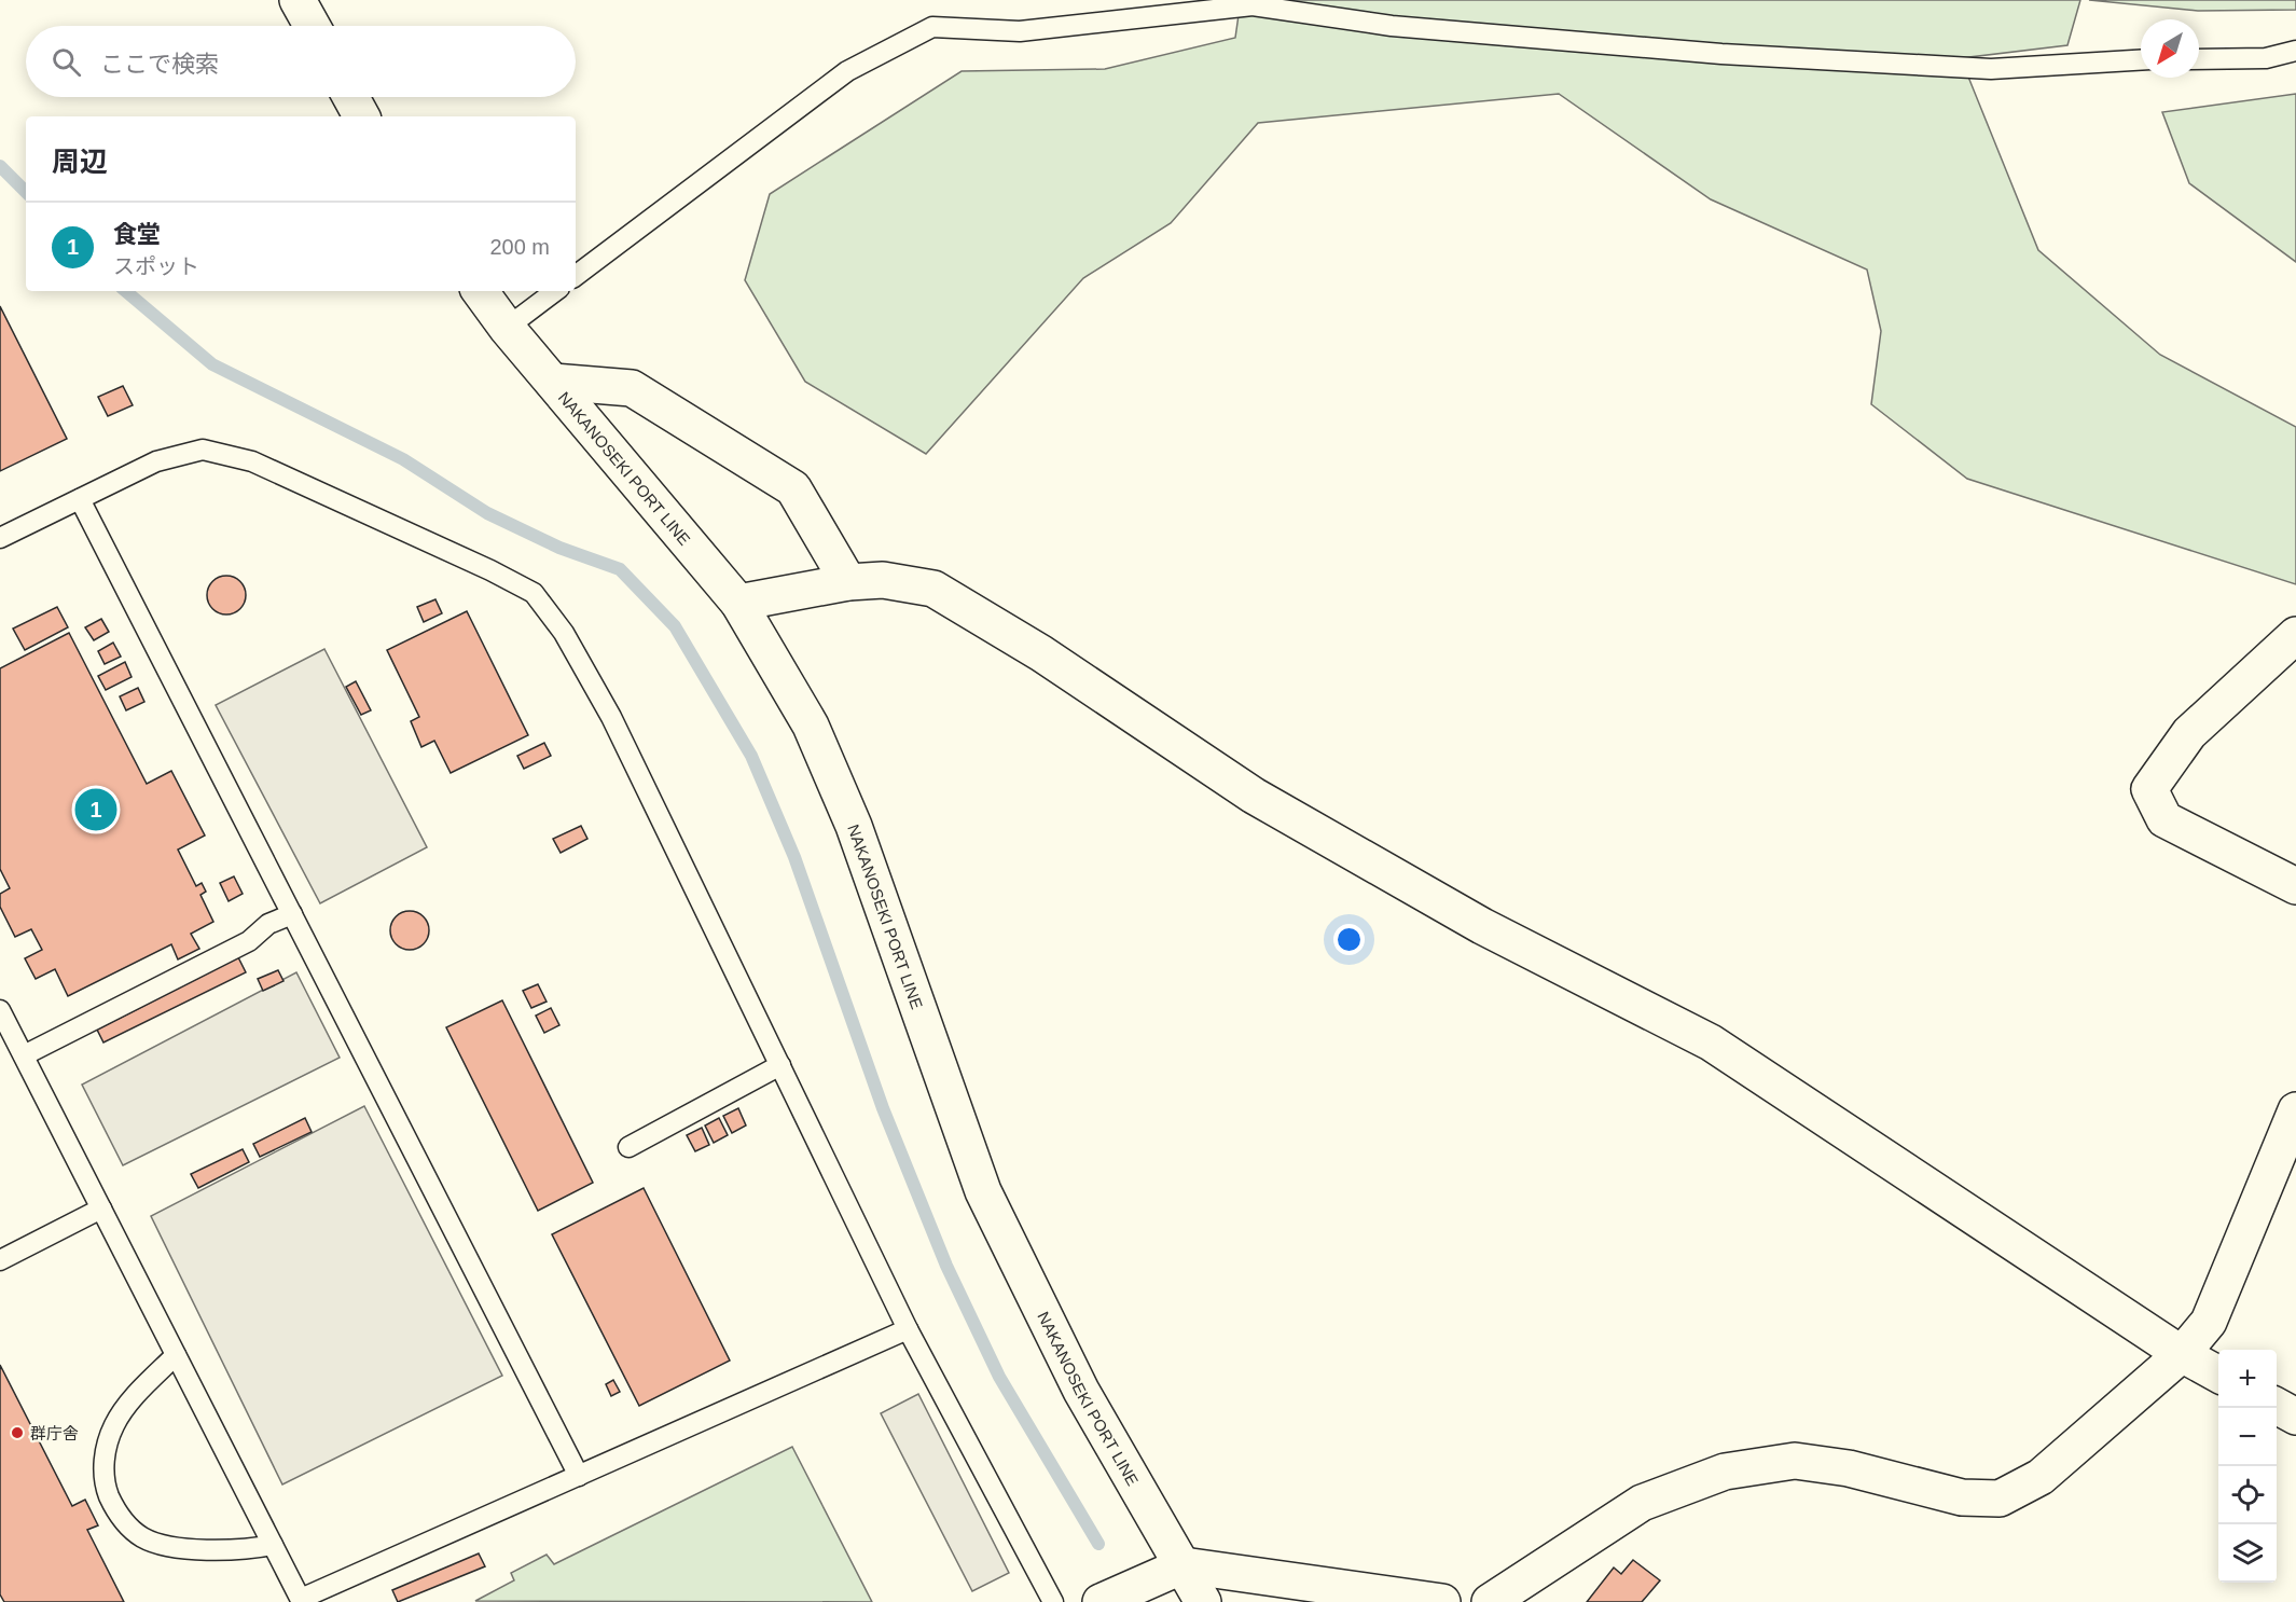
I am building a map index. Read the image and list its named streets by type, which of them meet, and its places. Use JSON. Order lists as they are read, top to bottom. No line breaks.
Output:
{"streets":{"street":["NAKANOSEKI PORT LINE"]},"places":["群庁舎"],"north":"bottom left","page":{"search":"ここで検索","heading":"周辺","list":[{"mark":"1","name":"食堂","note":"スポット","value":"200 m"}],"pins":"1","map_buttons":["+","−"]}}
